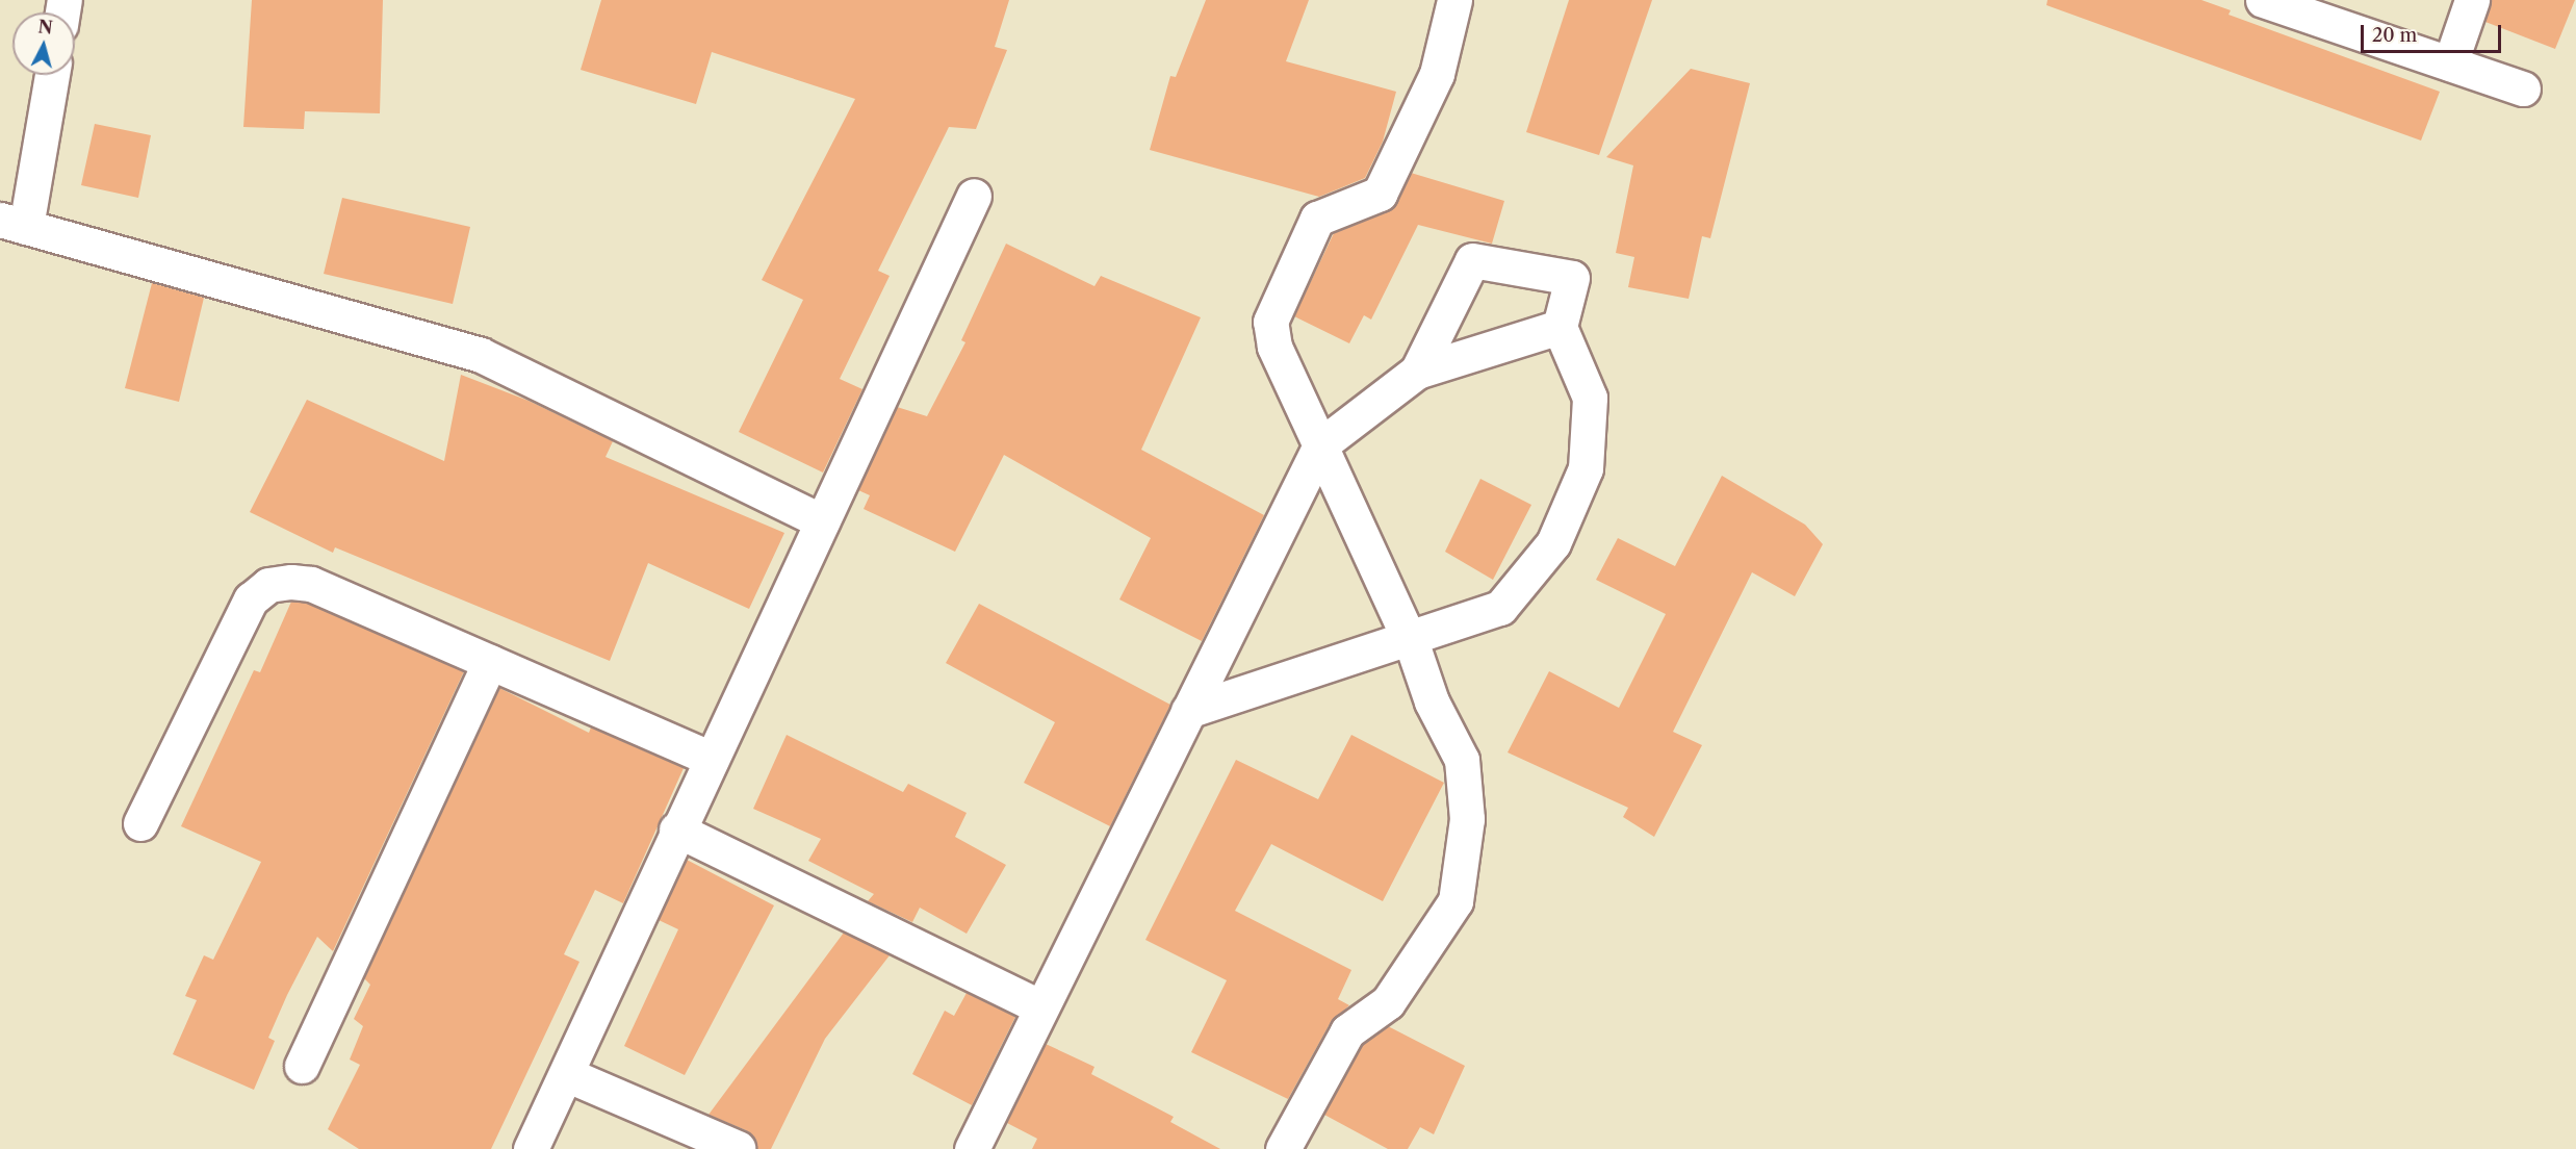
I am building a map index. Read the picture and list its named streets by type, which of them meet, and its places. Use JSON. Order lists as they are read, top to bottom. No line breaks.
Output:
{"scale_bar":"20 m","north":"top"}
